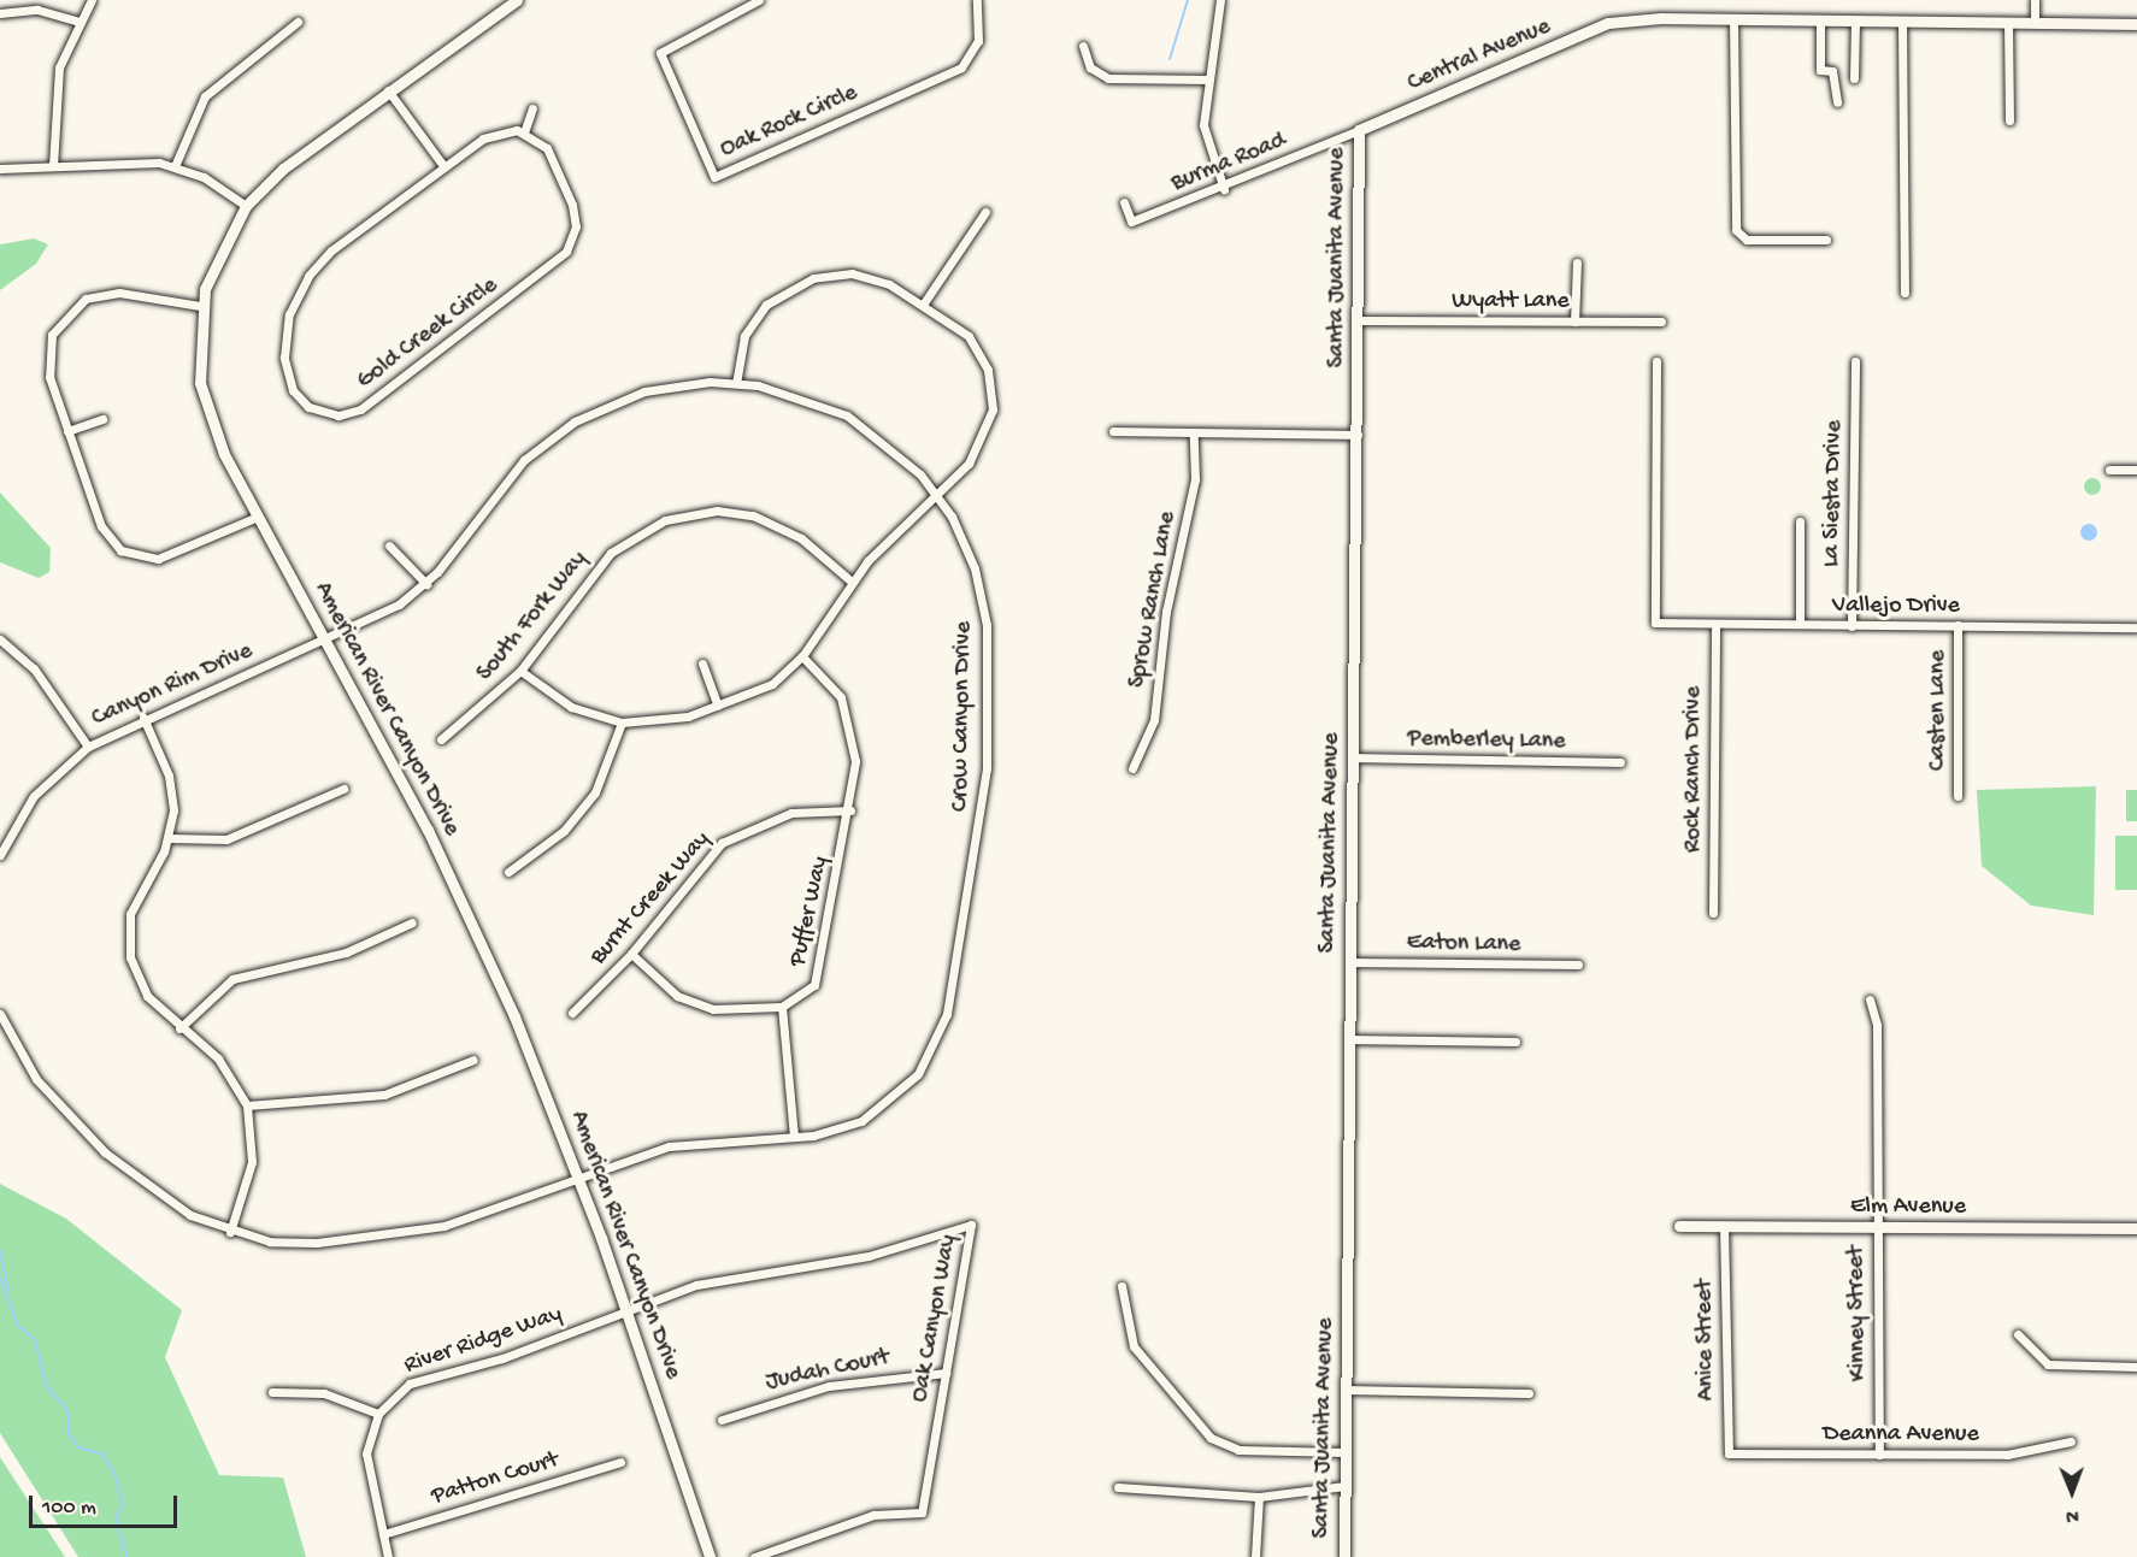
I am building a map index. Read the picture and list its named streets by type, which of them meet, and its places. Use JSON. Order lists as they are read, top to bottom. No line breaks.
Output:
{"streets":{"street":["Central Avenue","Oak Rock Circle","Burma Road","Santa Juanita Avenue","Wyatt Lane","Gold Creek Circle","La Siesta Drive","Sprow Ranch Lane","Vallejo Drive","South Fork Way","Canyon Rim Drive","American River Canyon Drive","Casten Lane","Crow Canyon Drive","Pemberley Lane","Rock Ranch Drive","Burnt Creek Way","Puffer Way","Eaton Lane","Elm Avenue","Kinney Street","Oak Canyon Way","River Ridge Way","Anice Street","Judah Court","Deanna Avenue","Patton Court"]},"crossings":[["Central Avenue","Burma Road"],["Central Avenue","Santa Juanita Avenue"],["Burma Road","Santa Juanita Avenue"],["Santa Juanita Avenue","Wyatt Lane"],["Santa Juanita Avenue","Pemberley Lane"],["Santa Juanita Avenue","Eaton Lane"],["La Siesta Drive","Vallejo Drive"],["Vallejo Drive","Casten Lane"],["Vallejo Drive","Rock Ranch Drive"],["Canyon Rim Drive","American River Canyon Drive"],["Canyon Rim Drive","Crow Canyon Drive"],["American River Canyon Drive","Crow Canyon Drive"],["American River Canyon Drive","Oak Canyon Way"],["American River Canyon Drive","River Ridge Way"],["Burnt Creek Way","Puffer Way"],["Elm Avenue","Kinney Street"],["Elm Avenue","Anice Street"],["Kinney Street","Deanna Avenue"],["Oak Canyon Way","River Ridge Way"],["Oak Canyon Way","Judah Court"],["Anice Street","Deanna Avenue"]],"scale_bar":"100 m","north":"bottom"}
